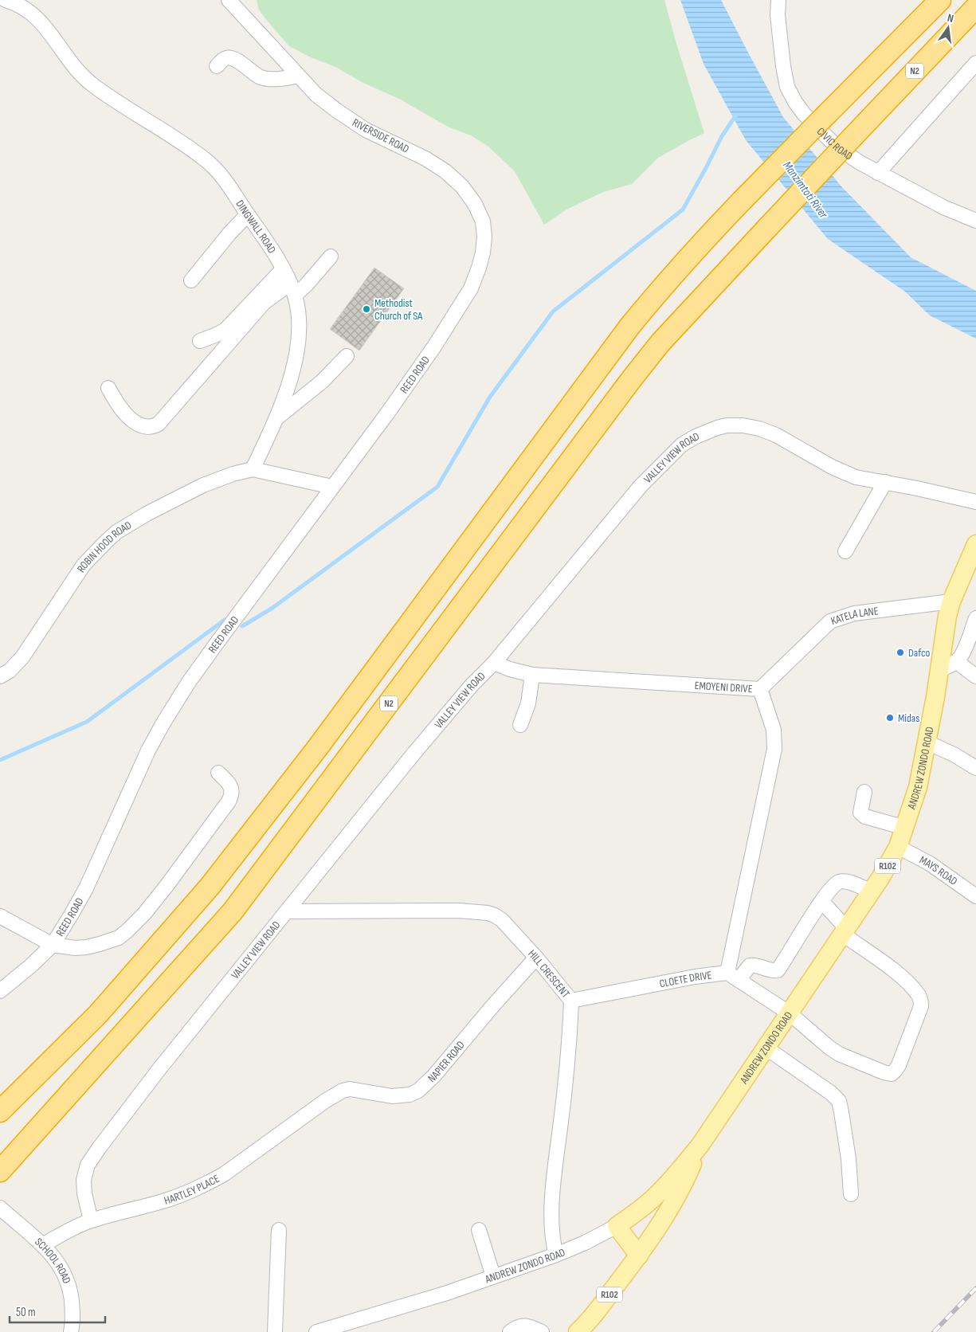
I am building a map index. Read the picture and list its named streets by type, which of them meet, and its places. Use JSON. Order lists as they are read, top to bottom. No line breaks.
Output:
{"streets":{"highway":["N2"],"main road":["ANDREW ZONDO ROAD","R102"],"street":["RIVERSIDE ROAD","CIVIC ROAD","DINGWALL ROAD","REED ROAD","VALLEY VIEW ROAD","ROBIN HOOD ROAD","KATELA LANE","EMOYENI DRIVE","MAYS ROAD","HILL CRESCENT","CLOETE DRIVE","NAPIER ROAD","HARTLEY PLACE","SCHOOL ROAD"]},"crossings":[["RIVERSIDE ROAD","REED ROAD"],["DINGWALL ROAD","ROBIN HOOD ROAD"],["VALLEY VIEW ROAD","EMOYENI DRIVE"],["VALLEY VIEW ROAD","HILL CRESCENT"],["VALLEY VIEW ROAD","HARTLEY PLACE"],["KATELA LANE","EMOYENI DRIVE"],["KATELA LANE","ANDREW ZONDO ROAD"],["EMOYENI DRIVE","CLOETE DRIVE"],["ANDREW ZONDO ROAD","MAYS ROAD"],["ANDREW ZONDO ROAD","HILL CRESCENT"],["HILL CRESCENT","CLOETE DRIVE"],["HILL CRESCENT","NAPIER ROAD"],["NAPIER ROAD","HARTLEY PLACE"],["HARTLEY PLACE","SCHOOL ROAD"]],"water":["Manzimtoti River"],"places":["Methodist Church of SA","Dafco","Midas"],"scale_bar":"50 m","north":"top"}
